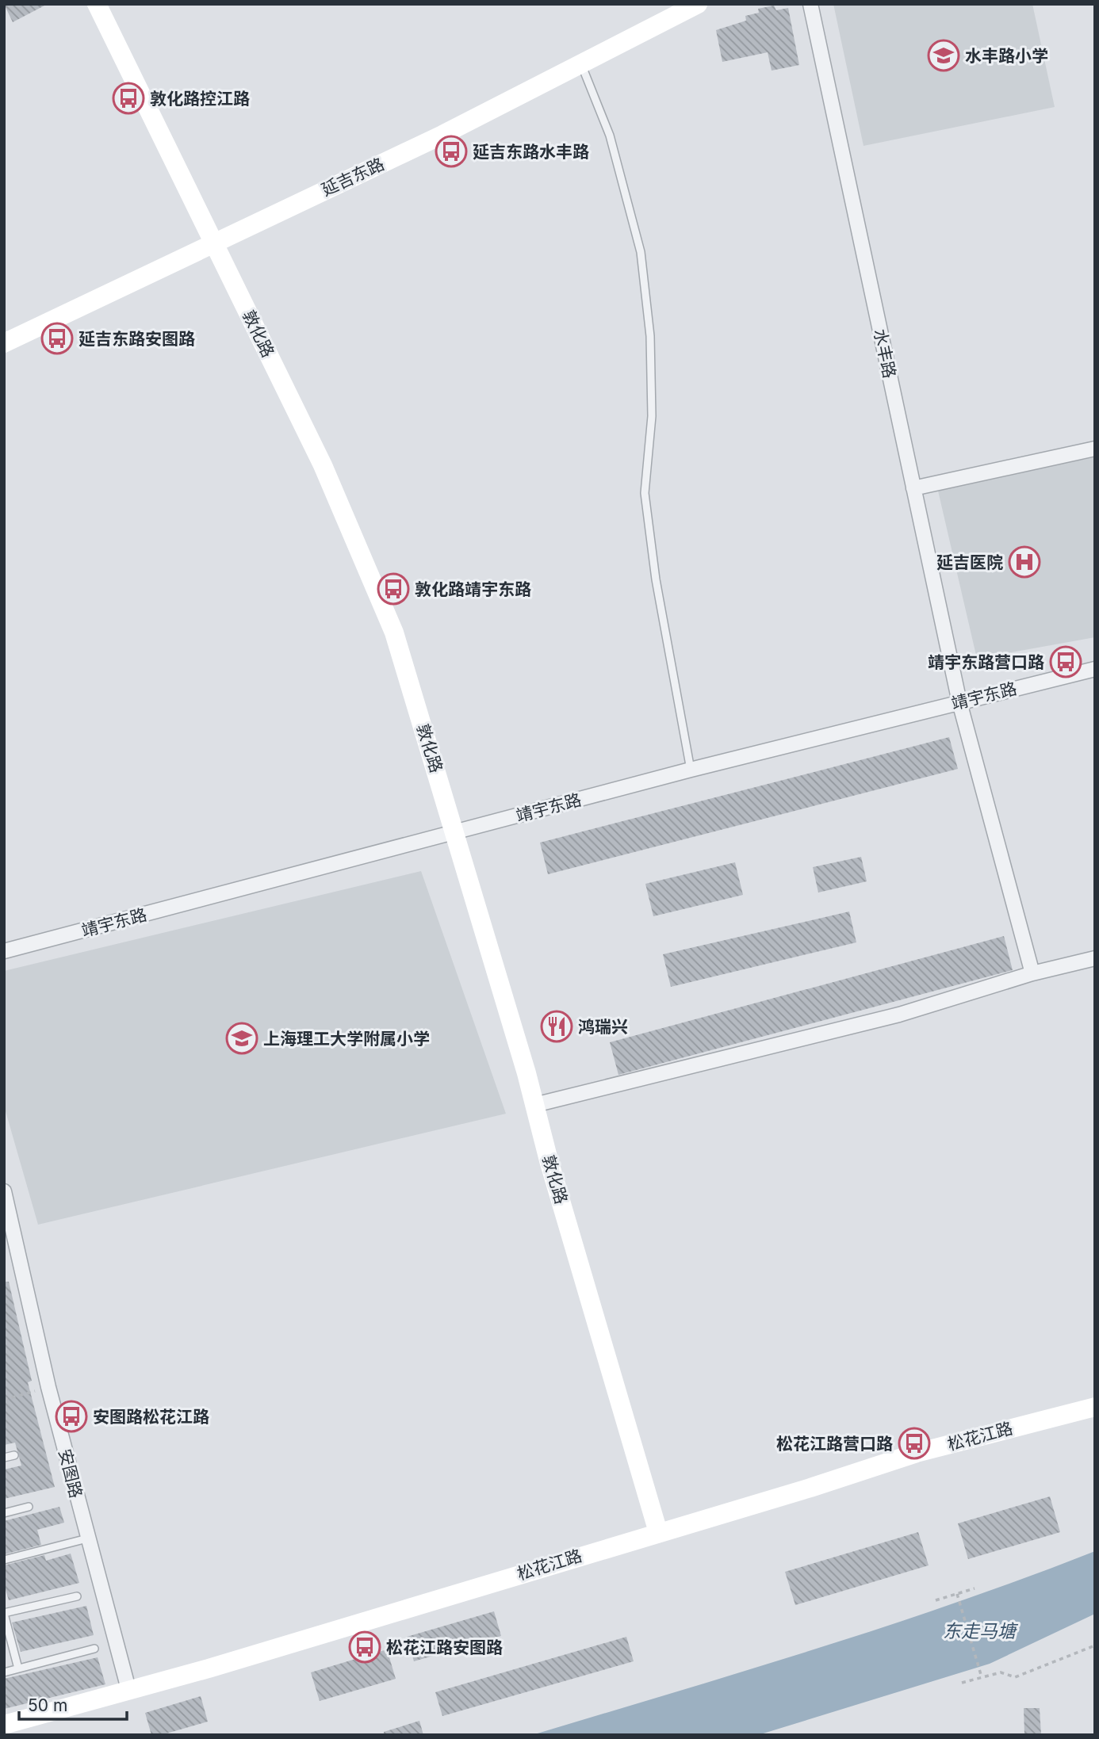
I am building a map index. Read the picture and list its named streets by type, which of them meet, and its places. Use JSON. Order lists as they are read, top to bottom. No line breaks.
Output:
{"streets":{"street":["延吉东路","敦化路","水丰路","靖宇东路","松花江路","安图路"]},"crossings":[["延吉东路","敦化路"],["敦化路","靖宇东路"],["敦化路","松花江路"],["水丰路","靖宇东路"],["松花江路","安图路"]],"water":["东走马塘"],"places":{"school or university":["水丰路小学","上海理工大学附属小学"],"bus stop":["敦化路控江路","延吉东路水丰路","延吉东路安图路","敦化路靖宇东路","靖宇东路营口路","安图路松花江路","松花江路营口路","松花江路安图路"],"hospital":["延吉医院"],"restaurant":["鸿瑞兴"]},"scale_bar":"50 m"}
